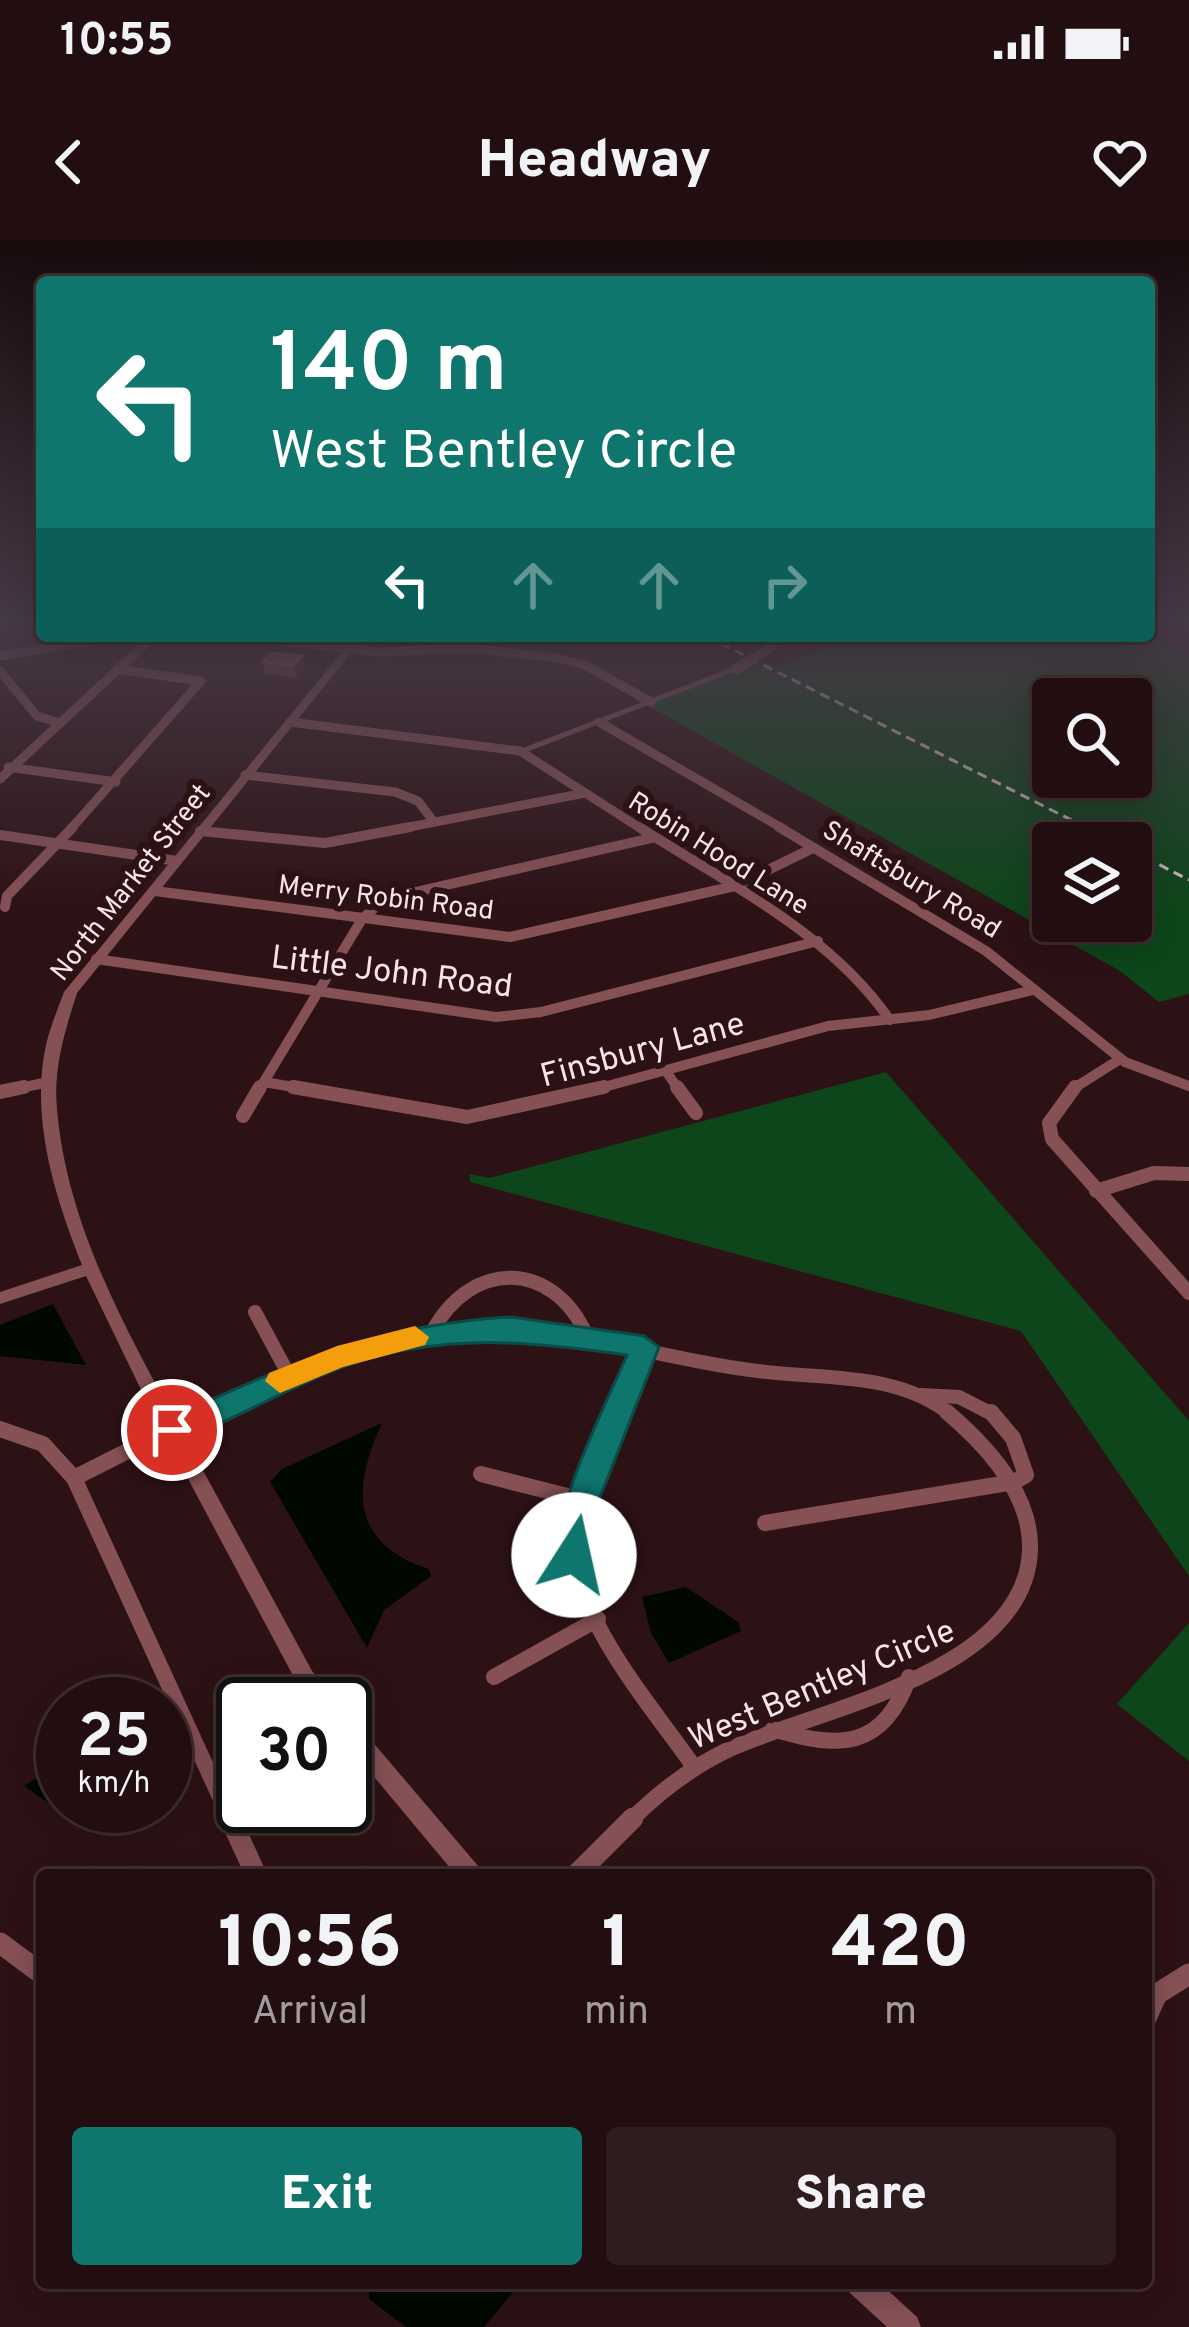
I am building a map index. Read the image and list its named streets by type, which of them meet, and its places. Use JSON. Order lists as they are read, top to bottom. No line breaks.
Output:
{"streets":{"street":["Robin Hood Lane","Shaftsbury Road","North Market Street","Merry Robin Road","Little John Road","Finsbury Lane","West Bentley Circle"]},"crossings":[["Robin Hood Lane","North Market Street"],["Robin Hood Lane","Merry Robin Road"],["Robin Hood Lane","Little John Road"],["Robin Hood Lane","Finsbury Lane"],["Shaftsbury Road","Merry Robin Road"],["Shaftsbury Road","Finsbury Lane"],["North Market Street","Merry Robin Road"],["North Market Street","Little John Road"],["North Market Street","West Bentley Circle"]],"page":{"status":"10:55","header":"Headway","turn":["140 m","West Bentley Circle"],"speed":"25 km/h","limit":"30","eta":["10:56","Arrival","1","min","420","m"],"buttons":["Exit","Share"]}}
